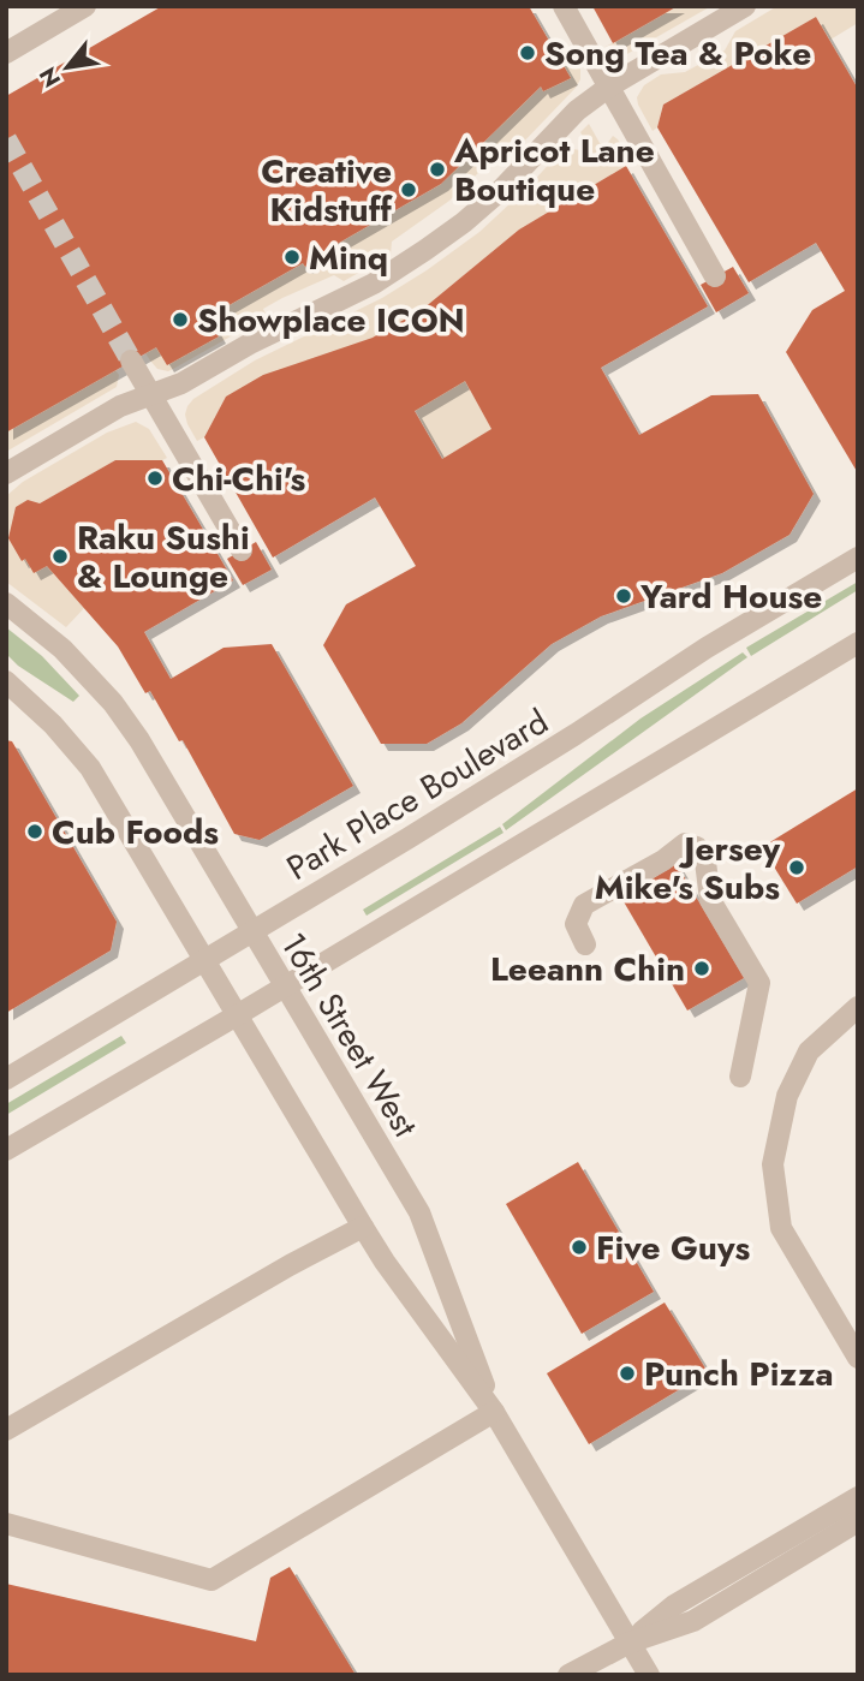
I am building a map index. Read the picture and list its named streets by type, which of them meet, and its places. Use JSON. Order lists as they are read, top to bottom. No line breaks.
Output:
{"streets":{"street":["Park Place Boulevard","16th Street West"]},"crossings":[["Park Place Boulevard","16th Street West"]],"places":["Song Tea & Poke","Apricot Lane Boutique","Creative Kidstuff","Minq","Showplace ICON","Chi-Chi's","Raku Sushi & Lounge","Yard House","Cub Foods","Jersey Mike's Subs","Leeann Chin","Five Guys","Punch Pizza"],"north":"bottom left"}
